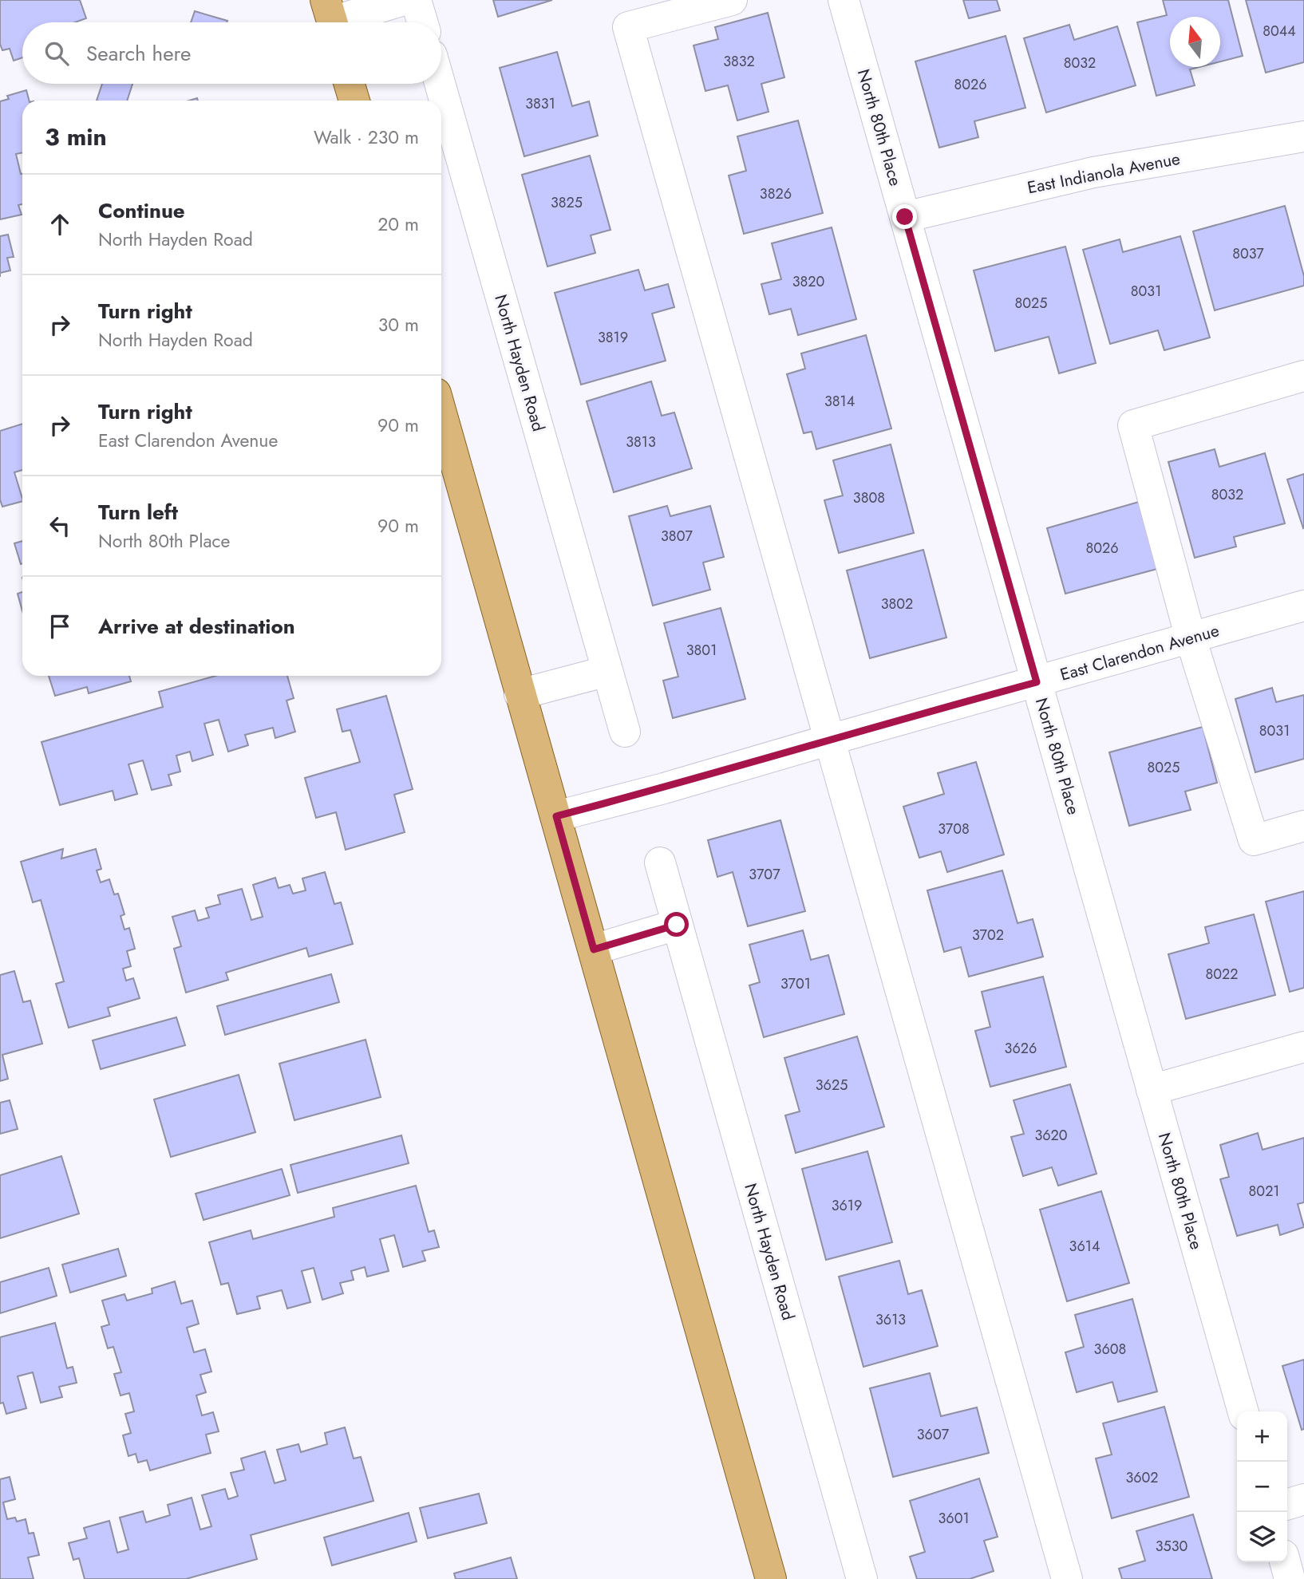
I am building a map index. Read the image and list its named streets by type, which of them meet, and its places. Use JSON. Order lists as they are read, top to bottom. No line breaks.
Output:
{"streets":{"street":["North 80th Place","East Indianola Avenue","North Hayden Road","East Clarendon Avenue"]},"crossings":[["North 80th Place","East Indianola Avenue"],["North 80th Place","East Clarendon Avenue"]],"house_numbers":["8044","3832","8032","8026","3831","3826","3825","8037","3820","8031","8025","3819","3814","3813","8032","3808","3807","8026","3802","3801","8031","8025","3708","3707","3702","8022","3701","3626","3625","3620","8021","3619","3614","3613","3608","3607","3602","3601","3530"],"north":"top","page":{"search":"Search here","heading":["3 min","Walk · 230 m"],"list":[["Continue","North Hayden Road","20 m"],["Turn right","North Hayden Road","30 m"],["Turn right","East Clarendon Avenue","90 m"],["Turn left","North 80th Place","90 m"],"Arrive at destination"],"map_buttons":["+","−"]}}
